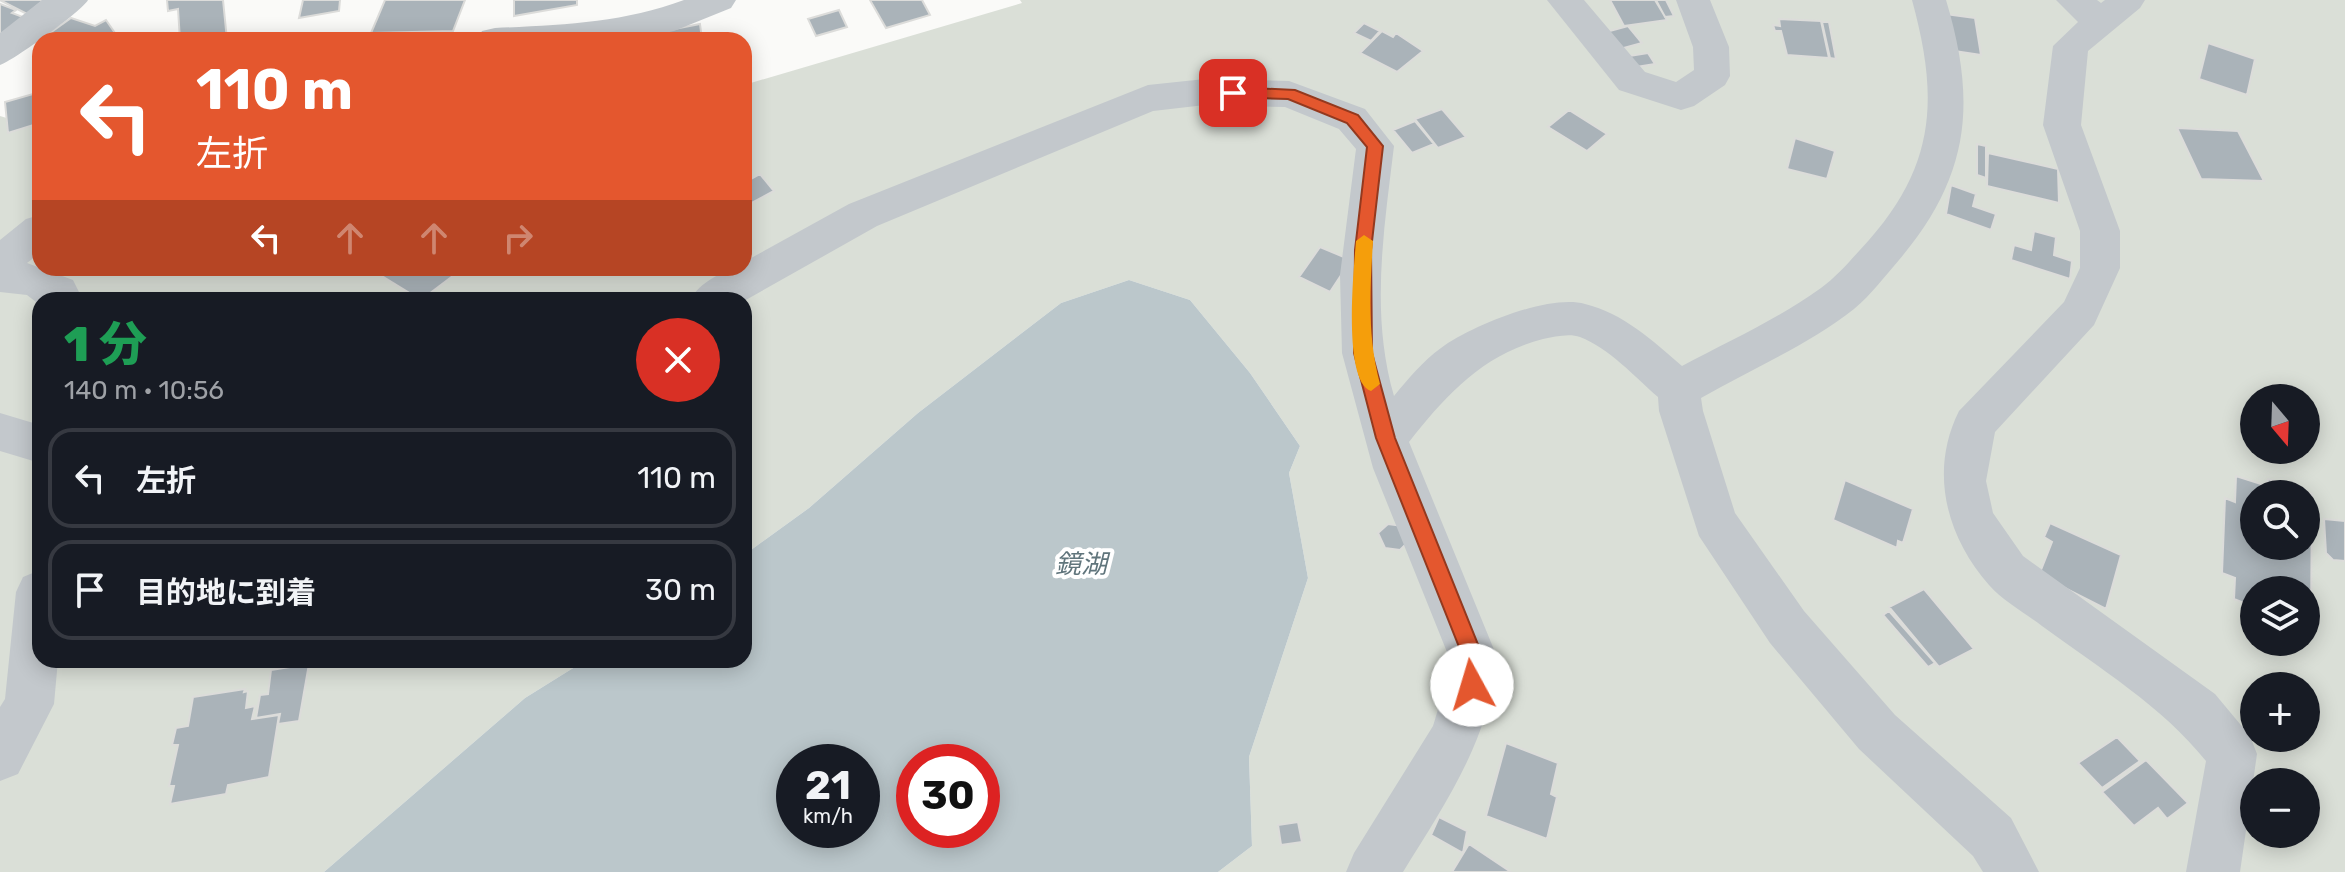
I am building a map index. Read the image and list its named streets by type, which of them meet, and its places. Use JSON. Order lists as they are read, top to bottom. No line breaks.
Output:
{"water":["鏡湖"],"north":"bottom","page":{"turn":["110 m","左折"],"heading":["1 分","140 m · 10:56"],"map_buttons":["+","−"],"list":[{"name":"左折","value":"110 m"},{"name":"目的地に到着","value":"30 m"}],"speed":"21 km/h","limit":"30"}}
